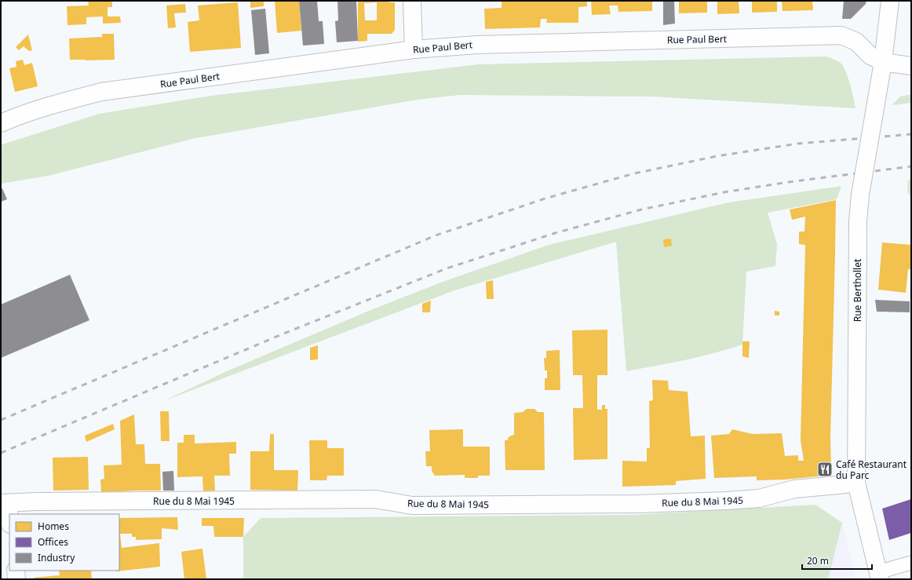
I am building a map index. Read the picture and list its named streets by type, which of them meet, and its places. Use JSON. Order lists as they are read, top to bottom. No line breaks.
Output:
{"streets":{"street":["Rue Paul Bert","Rue Berthollet","Rue du 8 Mai 1945"]},"crossings":[["Rue Paul Bert","Rue Berthollet"],["Rue Berthollet","Rue du 8 Mai 1945"]],"places":{"restaurant":["Café Restaurant du Parc"]},"legend":["Homes","Offices","Industry"],"scale_bar":"20 m"}
